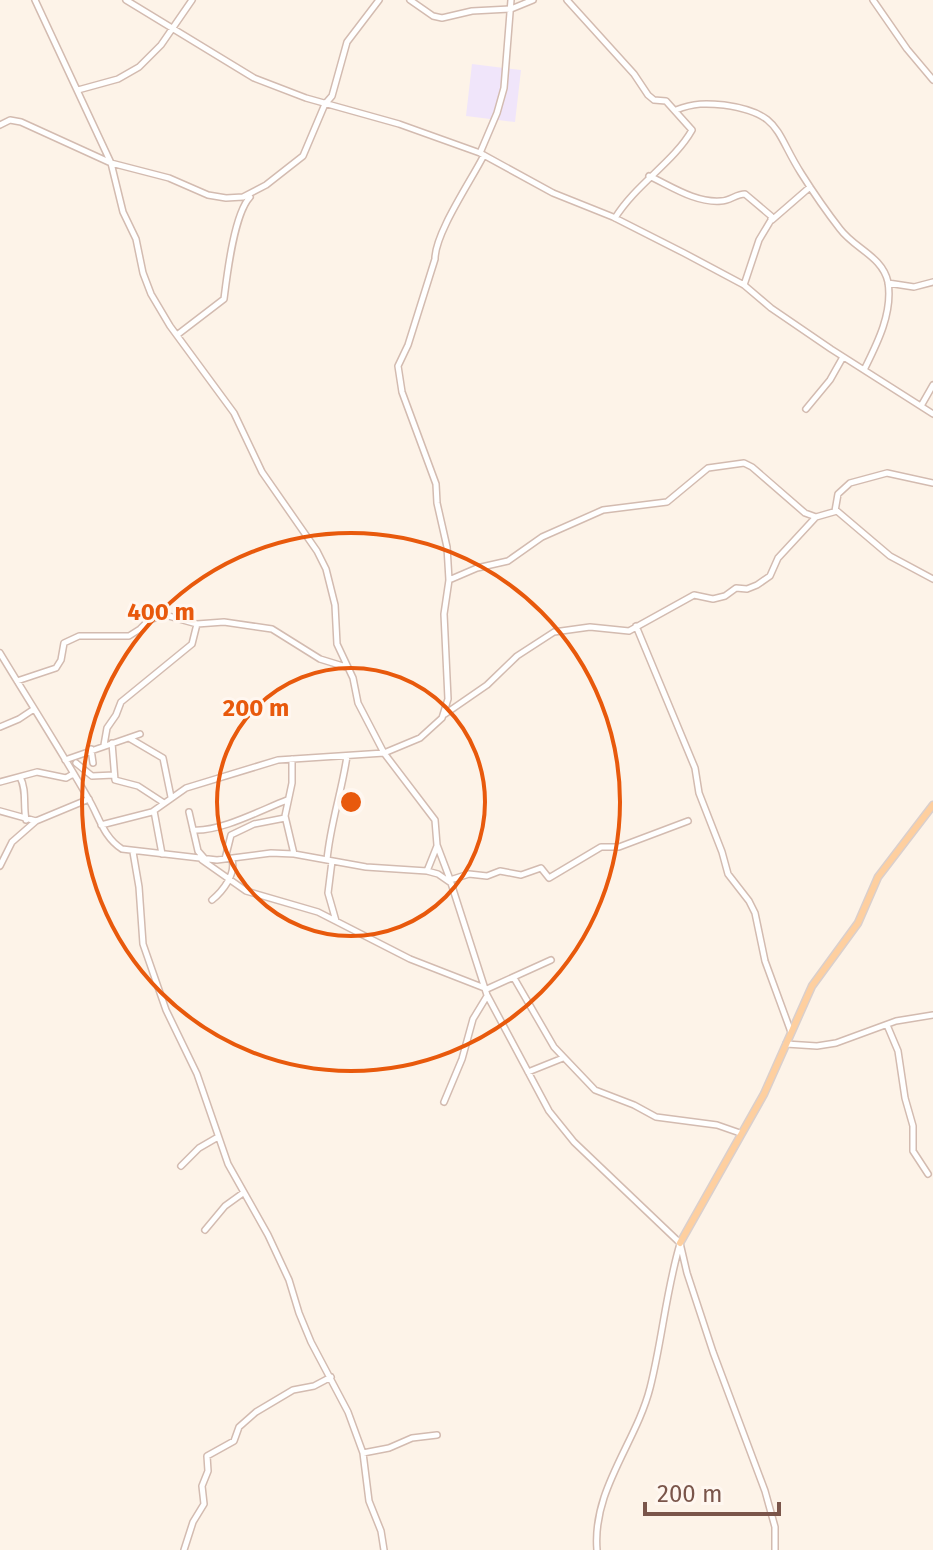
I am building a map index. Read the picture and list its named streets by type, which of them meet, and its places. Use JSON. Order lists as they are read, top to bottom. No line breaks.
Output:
{"scale_bar":"200 m","rings":["400 m","200 m"]}
